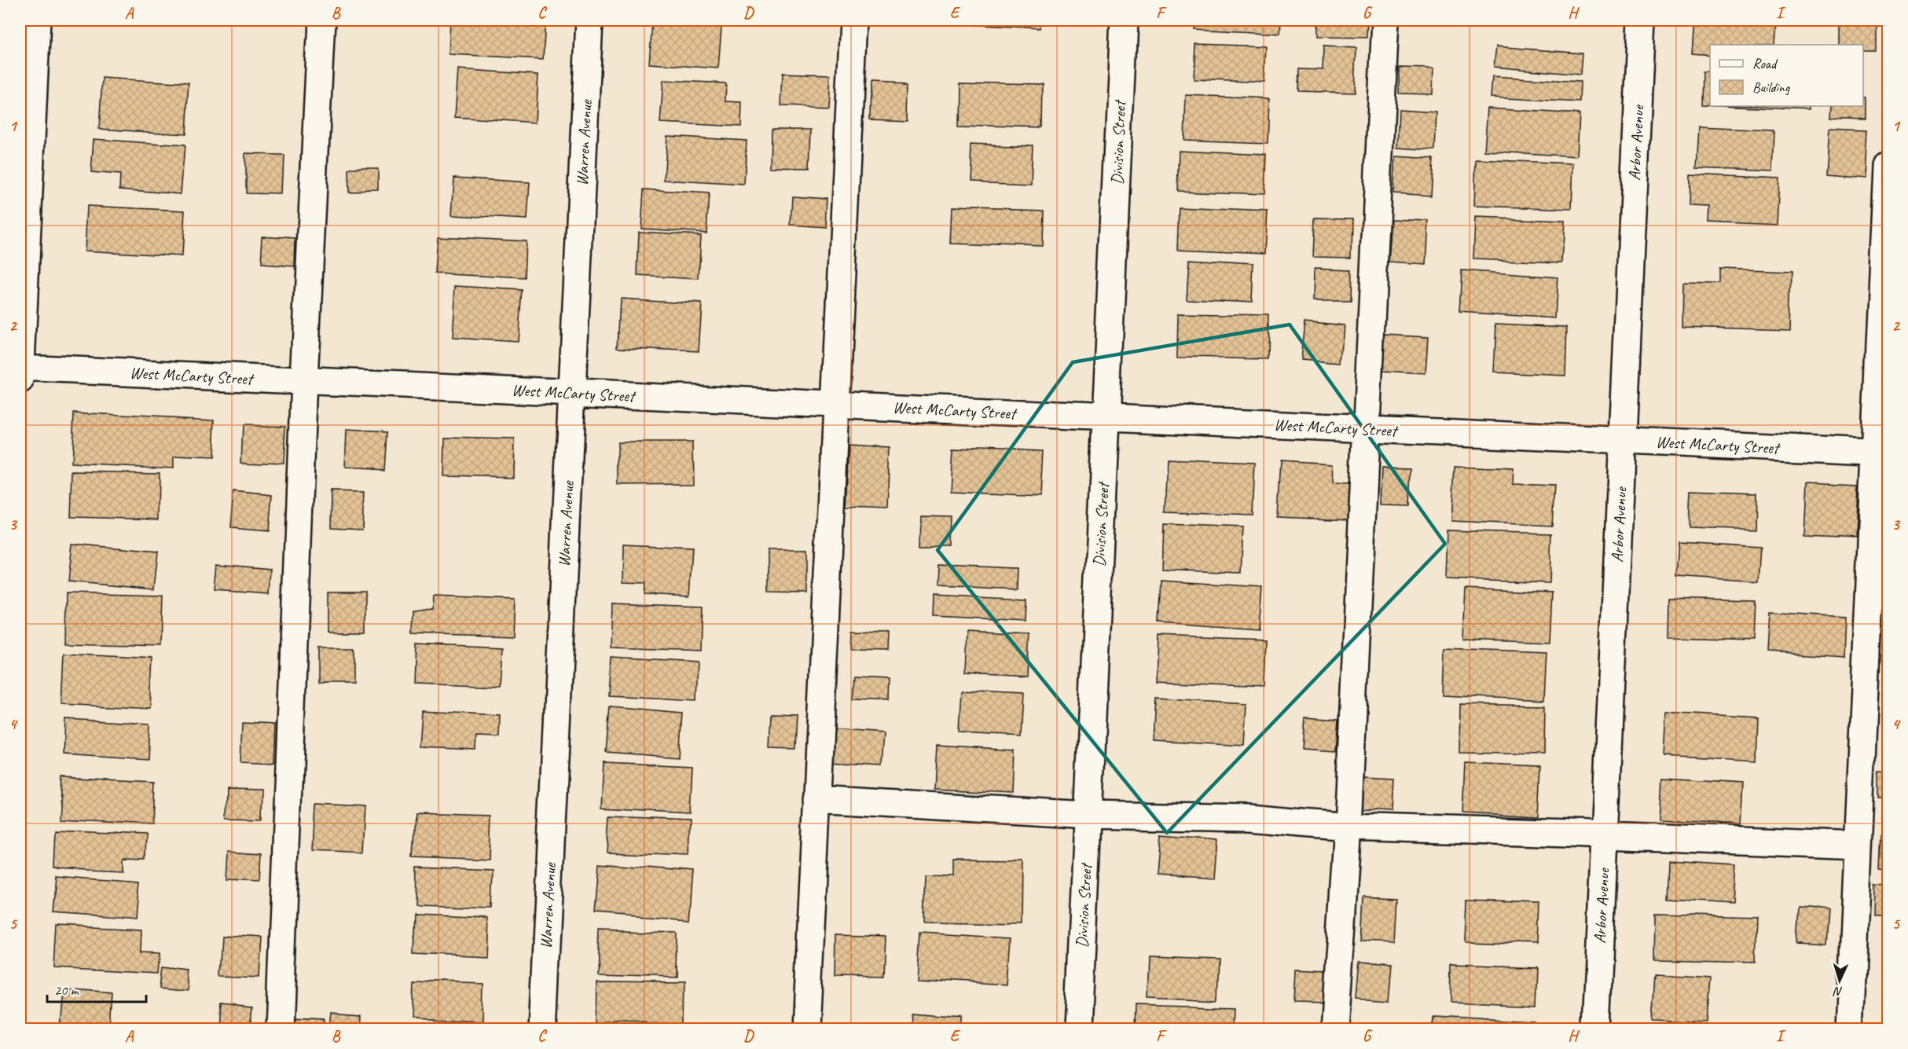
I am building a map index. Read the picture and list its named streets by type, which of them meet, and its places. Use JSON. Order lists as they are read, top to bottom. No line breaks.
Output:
{"streets":{"street":["Warren Avenue","Division Street","Arbor Avenue","West McCarty Street"]},"crossings":[["Warren Avenue","West McCarty Street"],["Division Street","West McCarty Street"],["Arbor Avenue","West McCarty Street"]],"legend":["Road","Building"],"scale_bar":"20 m","north":"bottom","grid":{"columns":["A","B","C","D","E","F","G","H","I"],"rows":["1","2","3","4","5"]}}
